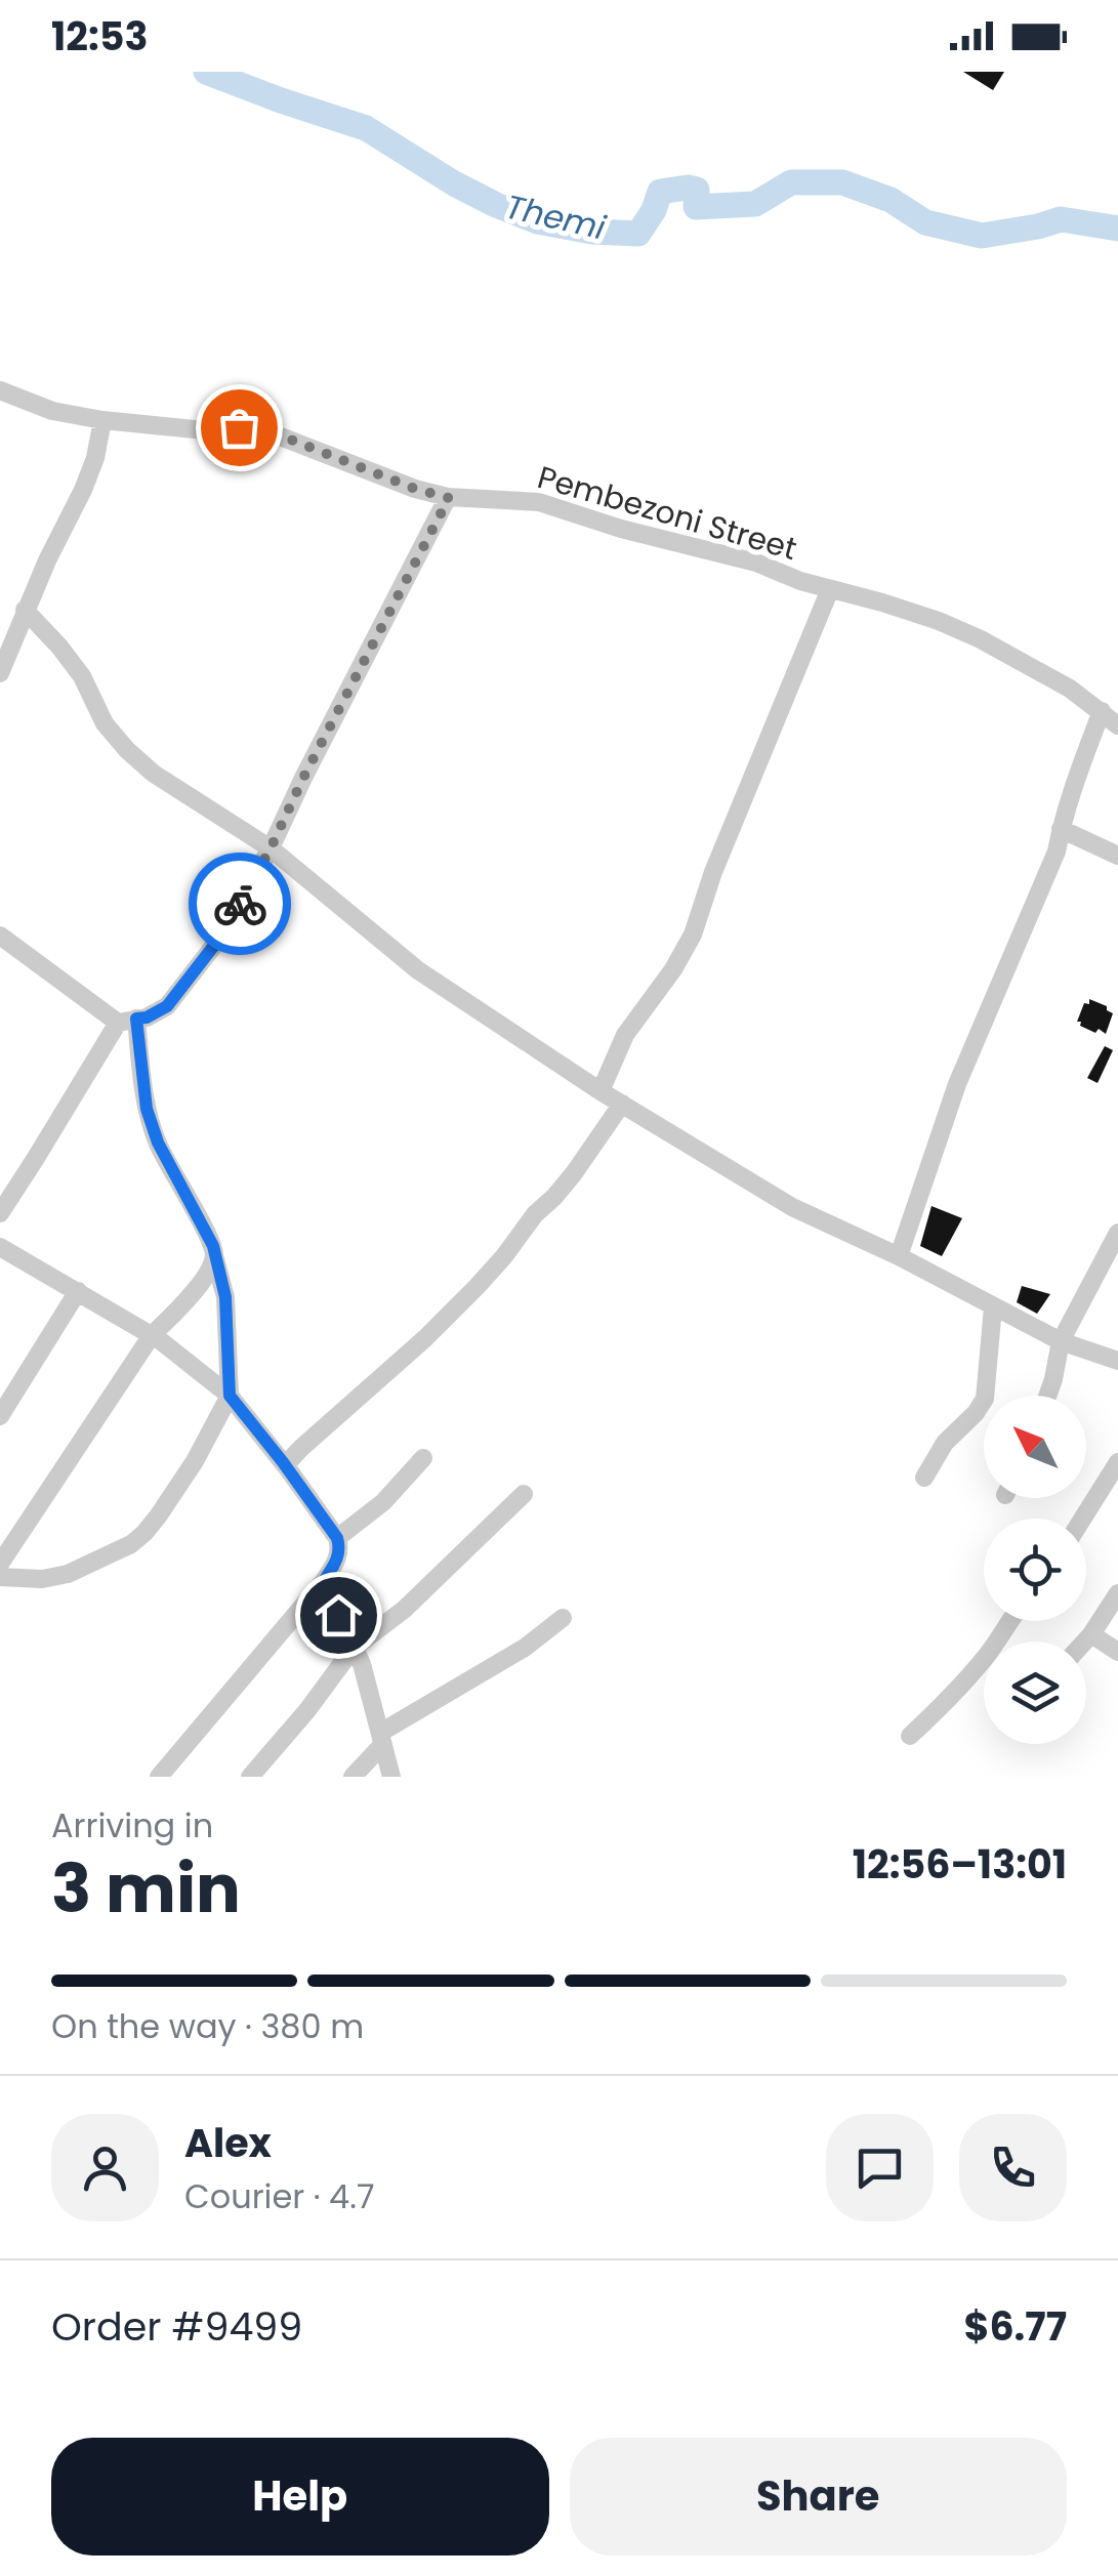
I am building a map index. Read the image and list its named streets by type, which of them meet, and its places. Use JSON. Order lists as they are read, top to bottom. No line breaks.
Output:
{"streets":{"street":["Pembezoni Street"]},"water":["Themi"],"north":"top left","page":{"status":"12:53","heading":["3 min","Arriving in","12:56–13:01"],"panel":["Alex","Courier · 4.7","Order #9499","$6.77"],"bar":"On the way · 380 m","buttons":["Help","Share"]}}
